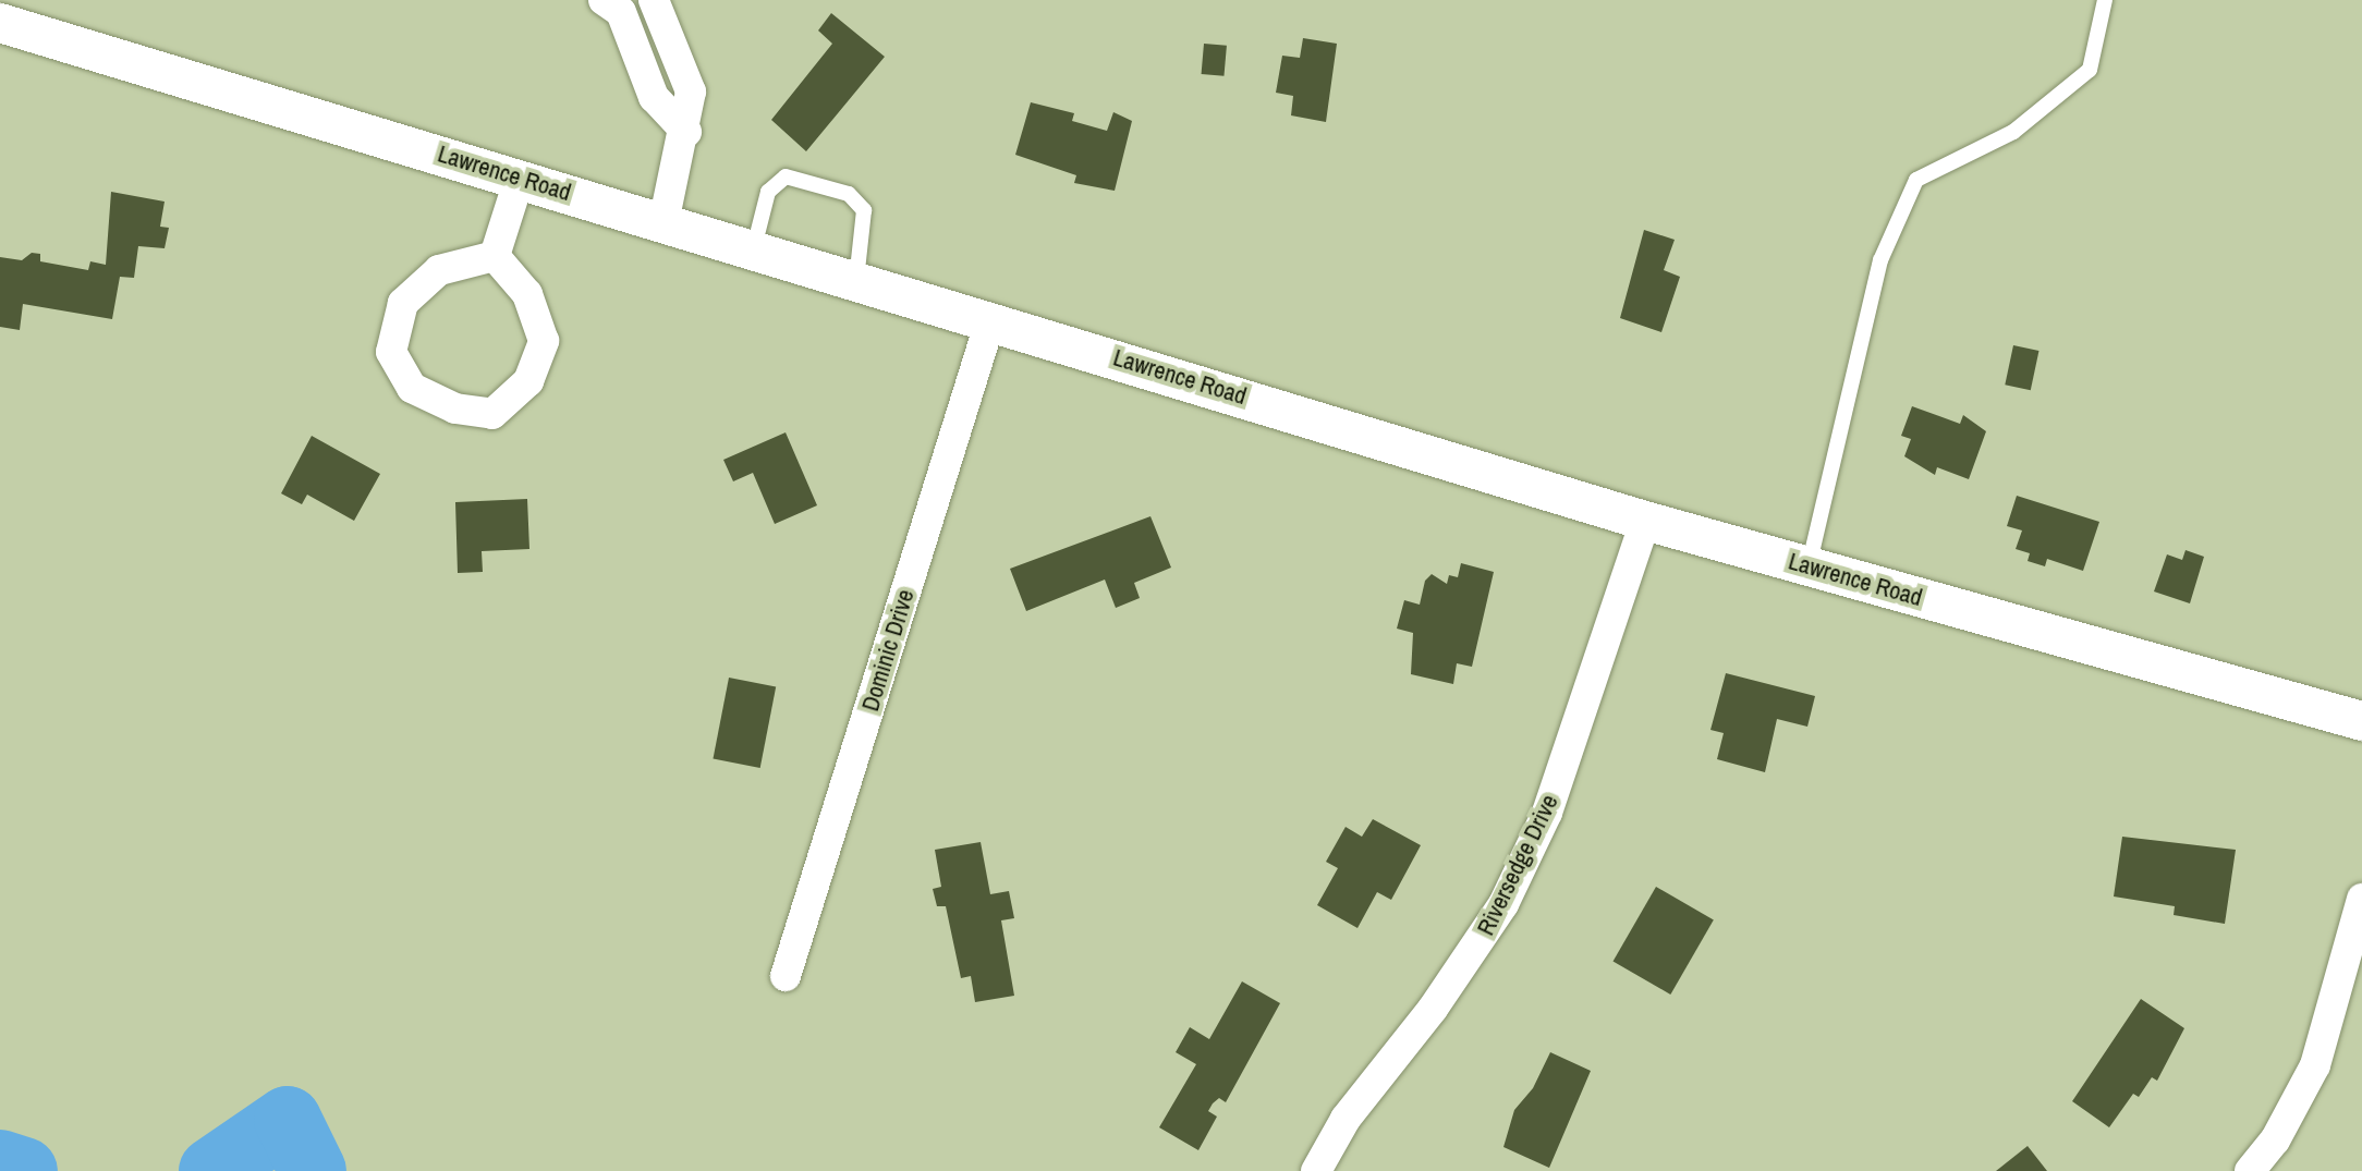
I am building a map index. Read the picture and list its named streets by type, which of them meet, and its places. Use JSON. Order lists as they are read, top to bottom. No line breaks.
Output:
{"streets":{"street":["Lawrence Road","Dominic Drive","Riversedge Drive"]},"crossings":[["Lawrence Road","Dominic Drive"],["Lawrence Road","Riversedge Drive"]]}
